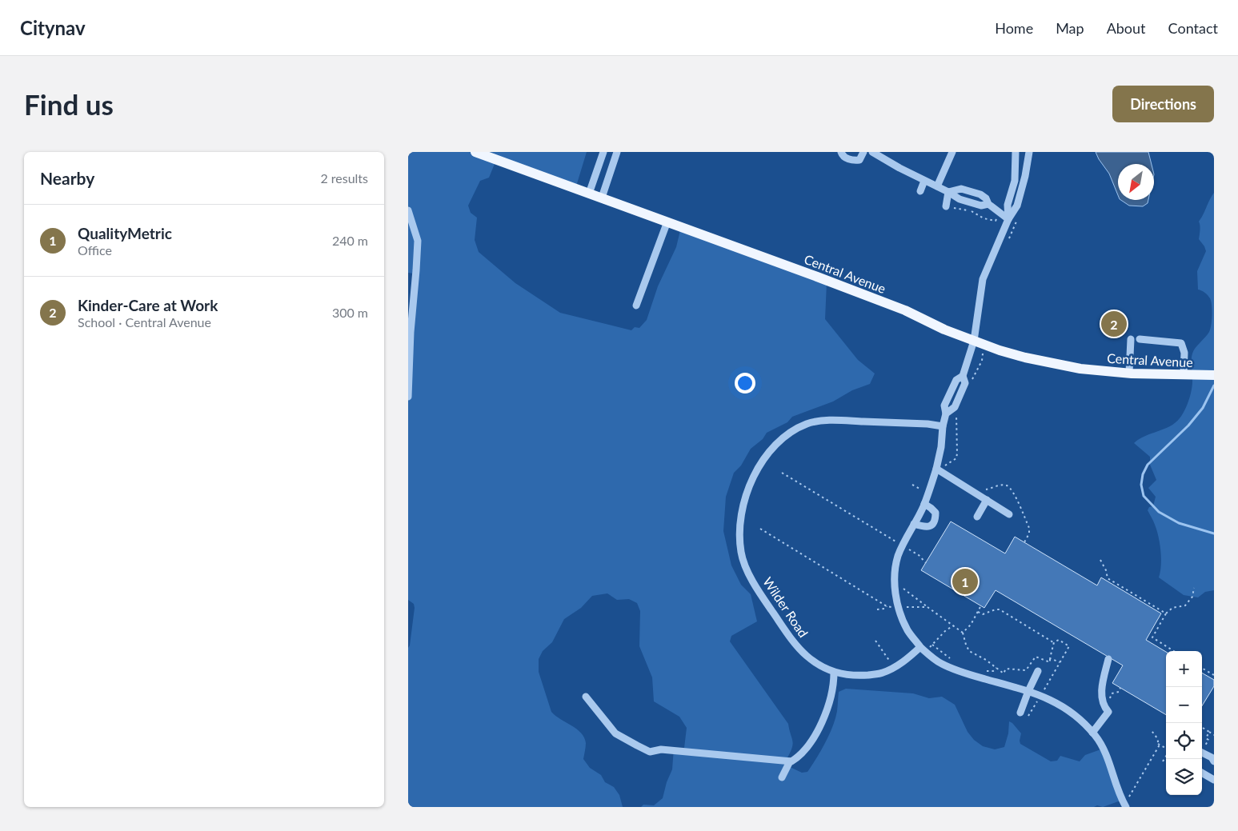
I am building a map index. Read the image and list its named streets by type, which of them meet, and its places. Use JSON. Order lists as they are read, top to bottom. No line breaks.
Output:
{"streets":{"main road":["Central Avenue"],"street":["Wilder Road"]},"north":"bottom left","page":{"header":"Citynav","nav":["Home","Map","About","Contact"],"buttons":"Directions","title":"Find us","heading":["Nearby","2 results"],"list":[{"mark":"1","name":"QualityMetric","note":"Office","value":"240 m"},{"mark":"2","name":"Kinder-Care at Work","note":"School · Central Avenue","value":"300 m"}],"pins":["2","1"],"map_buttons":["+","−"]}}
